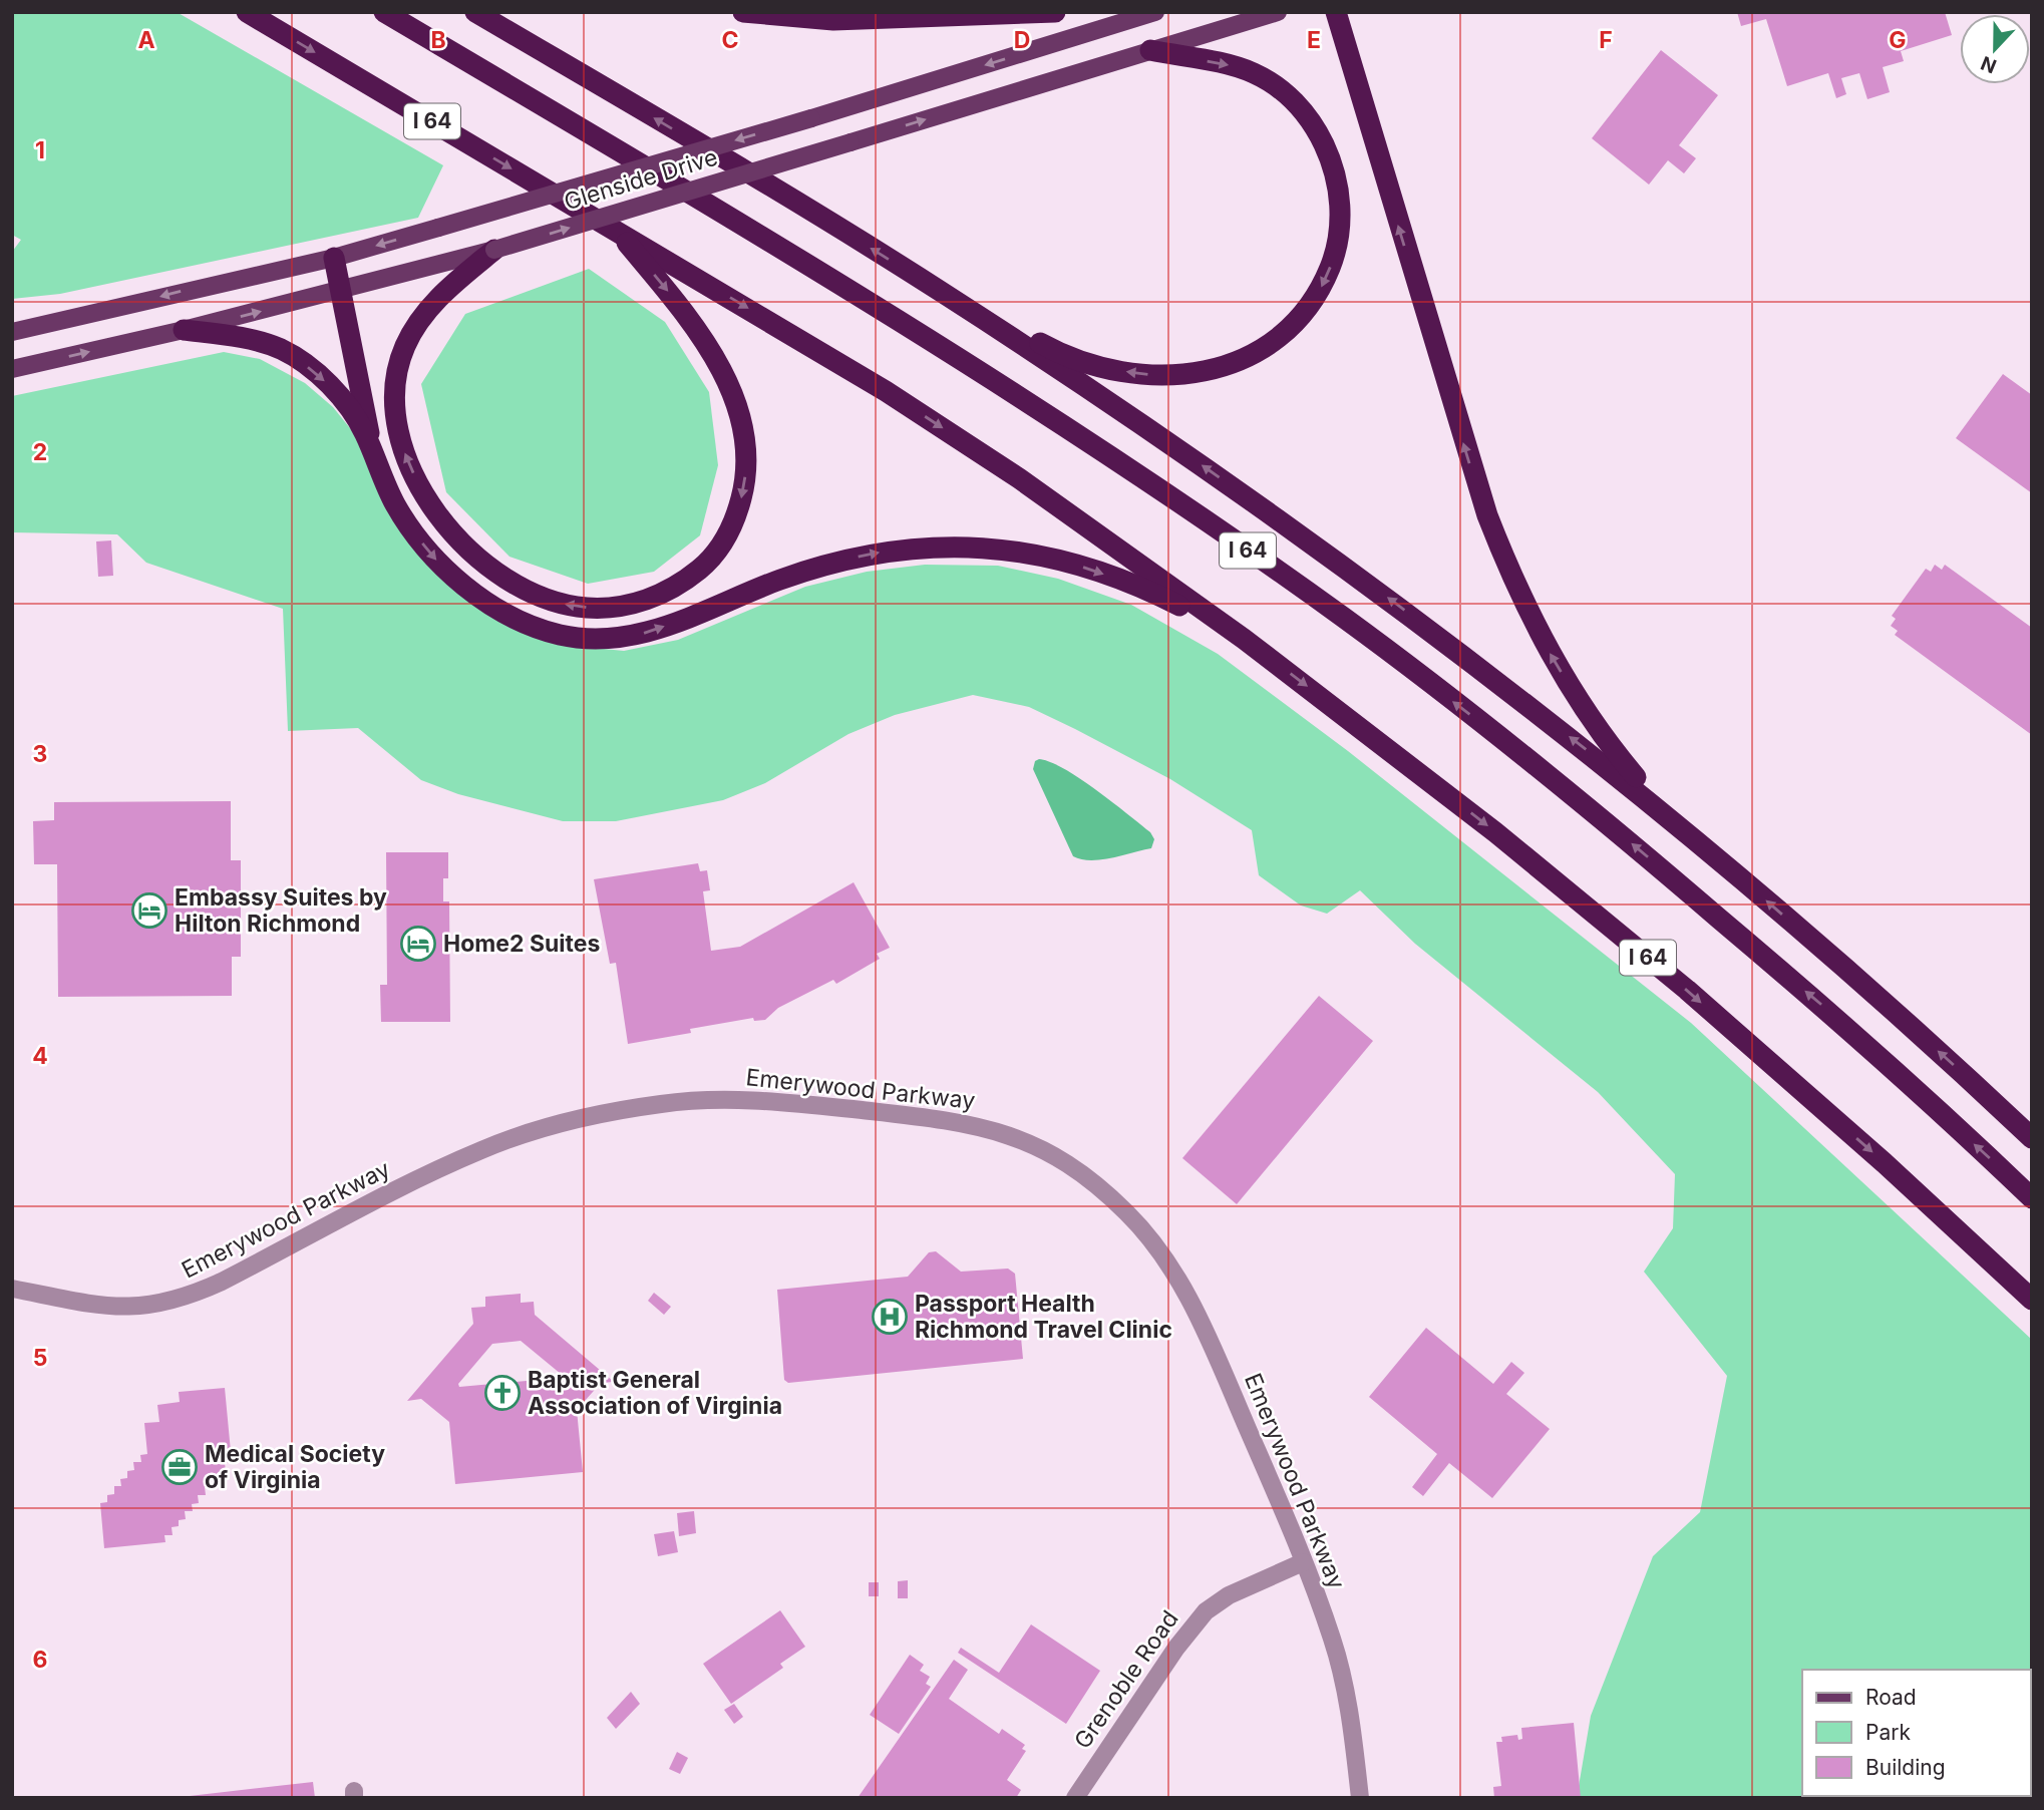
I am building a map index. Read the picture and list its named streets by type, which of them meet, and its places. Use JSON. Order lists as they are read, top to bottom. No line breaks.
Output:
{"streets":{"highway":["I 64"],"main road":["Glenside Drive"],"street":["Emerywood Parkway","Grenoble Road"]},"crossings":[["Emerywood Parkway","Grenoble Road"]],"places":{"hotel":["Embassy Suites by Hilton Richmond","Home2 Suites"],"hospital":["Passport Health Richmond Travel Clinic"],"church":["Baptist General Association of Virginia"],"office":["Medical Society of Virginia"]},"legend":["Road","Park","Building"],"north":"bottom","grid":{"columns":["A","B","C","D","E","F","G"],"rows":["1","2","3","4","5","6"]}}
